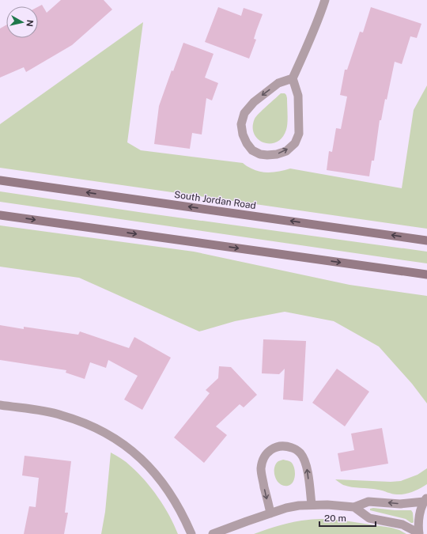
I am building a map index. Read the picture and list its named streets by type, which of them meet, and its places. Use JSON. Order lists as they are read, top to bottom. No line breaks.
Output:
{"streets":{"main road":["South Jordan Road"]},"scale_bar":"20 m","north":"right"}
